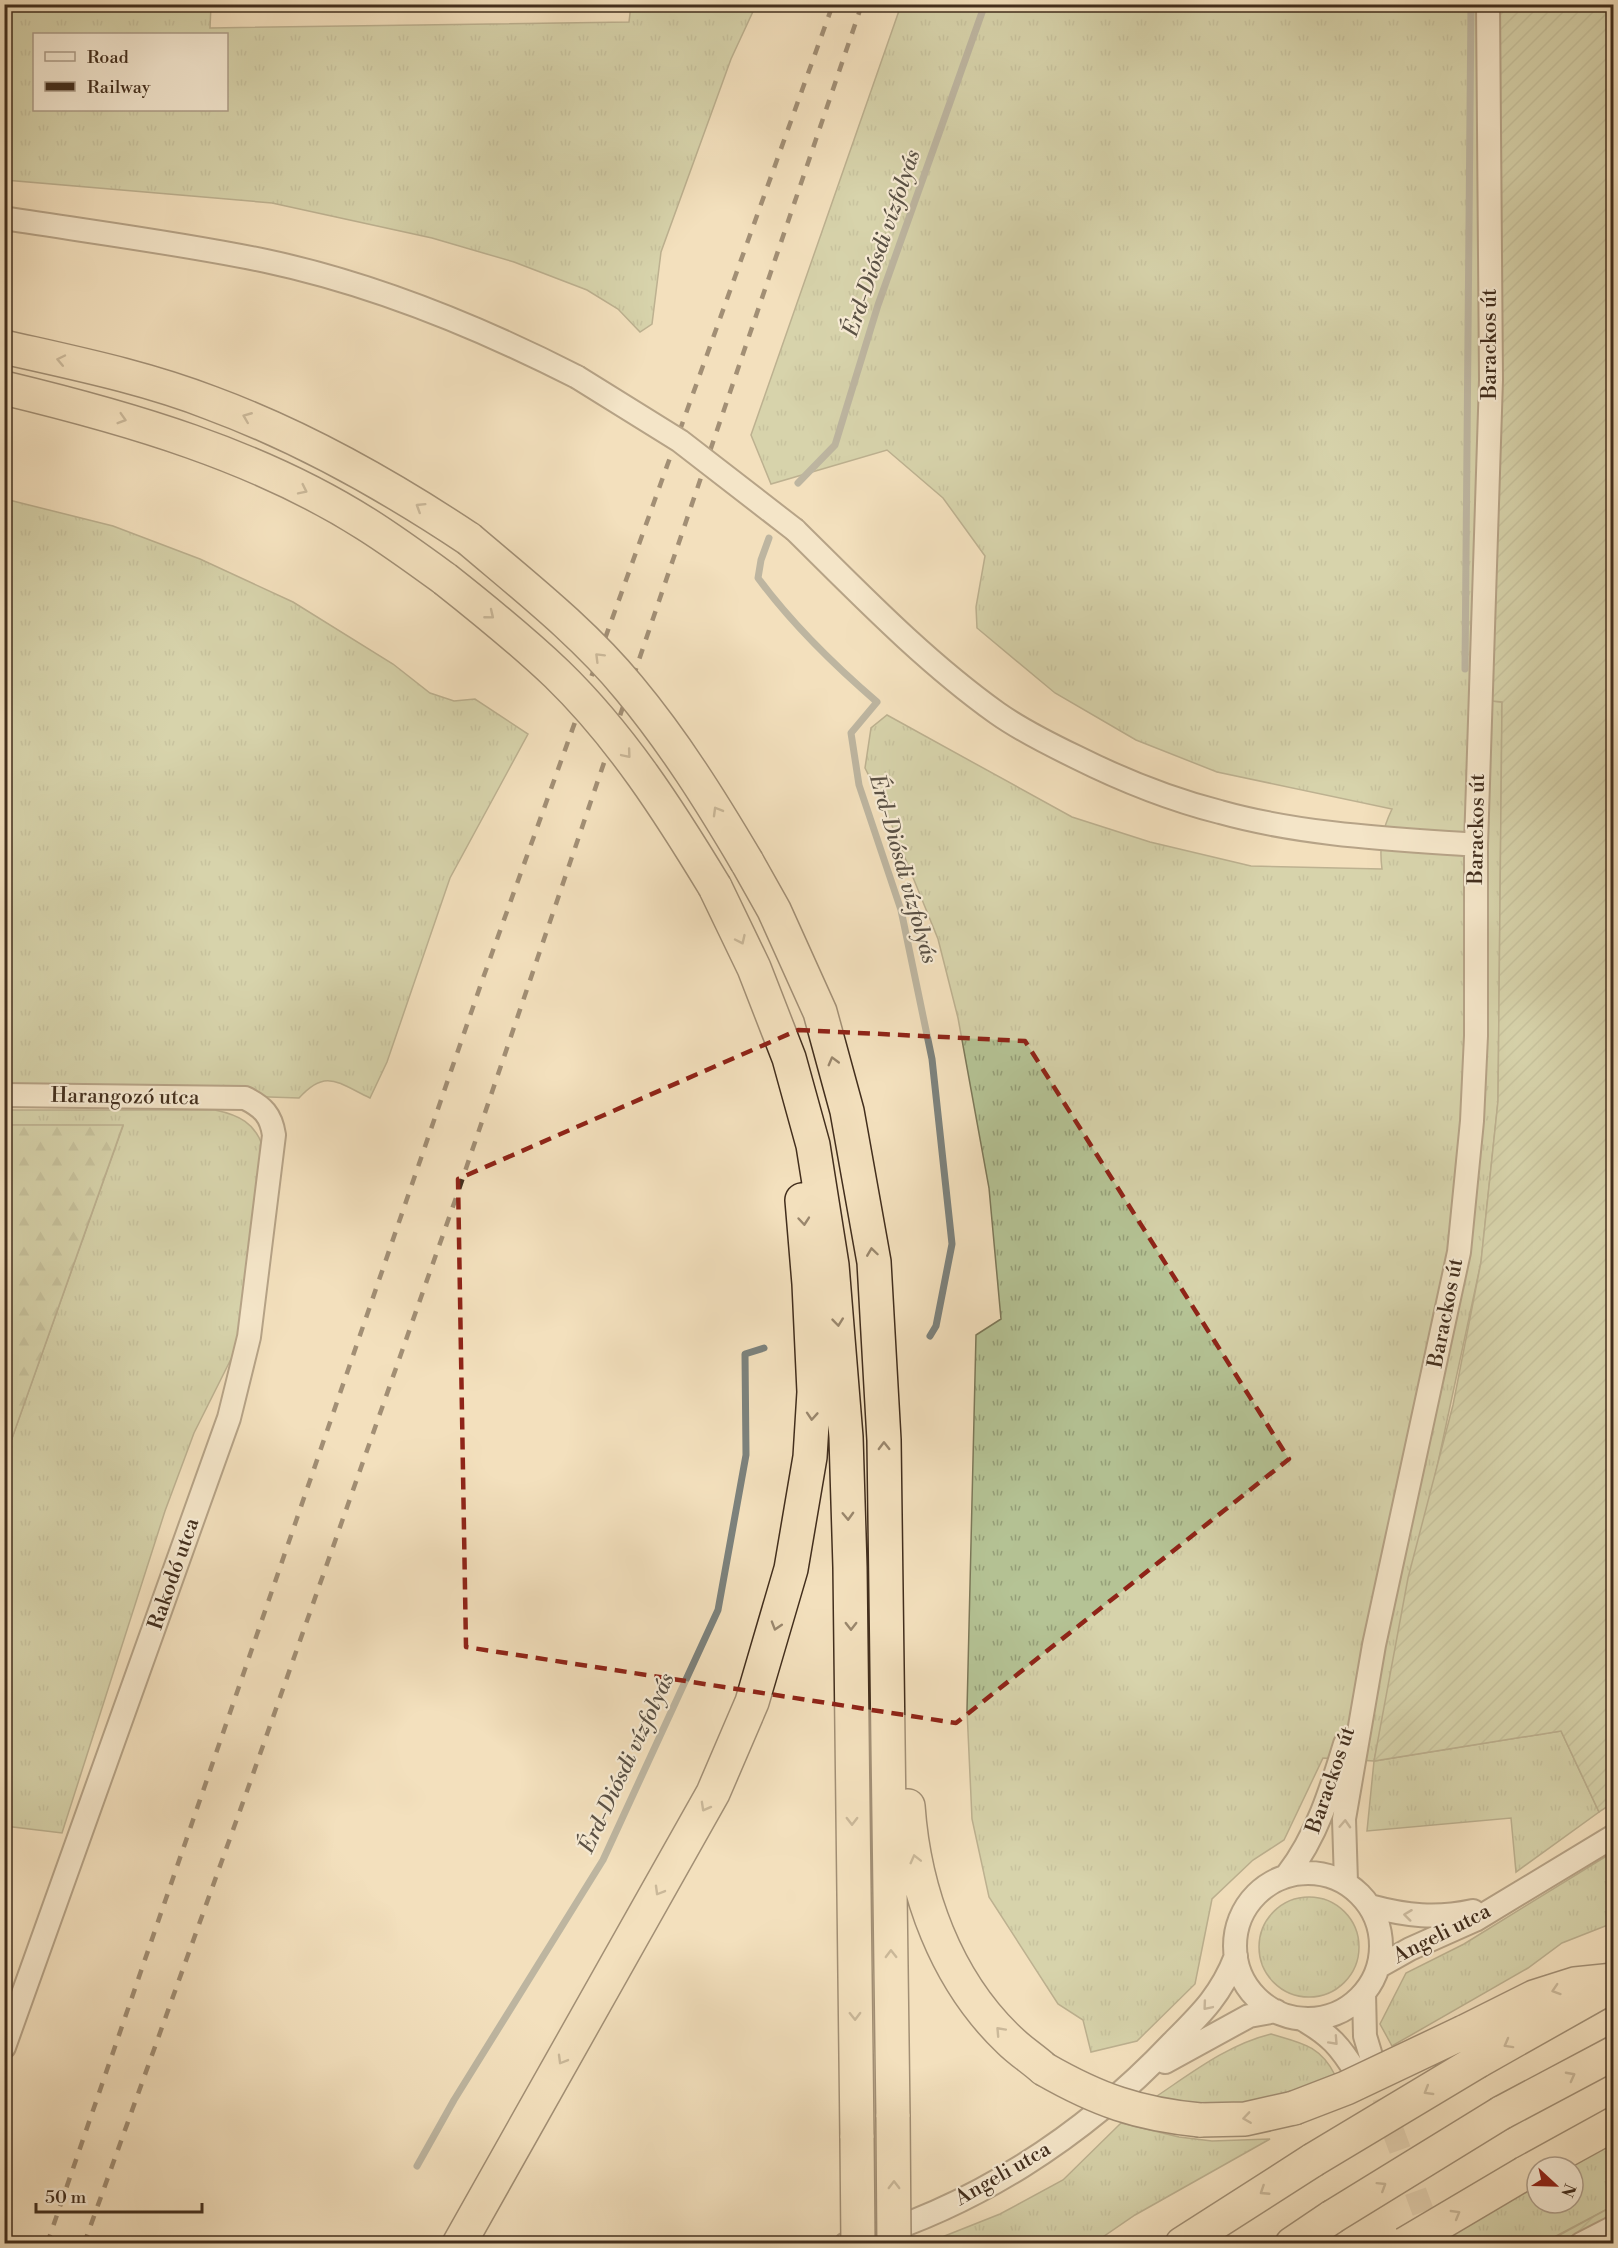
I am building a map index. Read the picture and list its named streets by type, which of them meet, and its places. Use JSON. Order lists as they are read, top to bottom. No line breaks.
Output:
{"streets":{"street":["Barackos út","Harangozó utca","Rakodó utca","Angeli utca"]},"crossings":[["Barackos út","Angeli utca"],["Harangozó utca","Rakodó utca"]],"water":["Érd-Diósdi vízfolyás"],"legend":["Road","Railway"],"scale_bar":"50 m","north":"right"}
